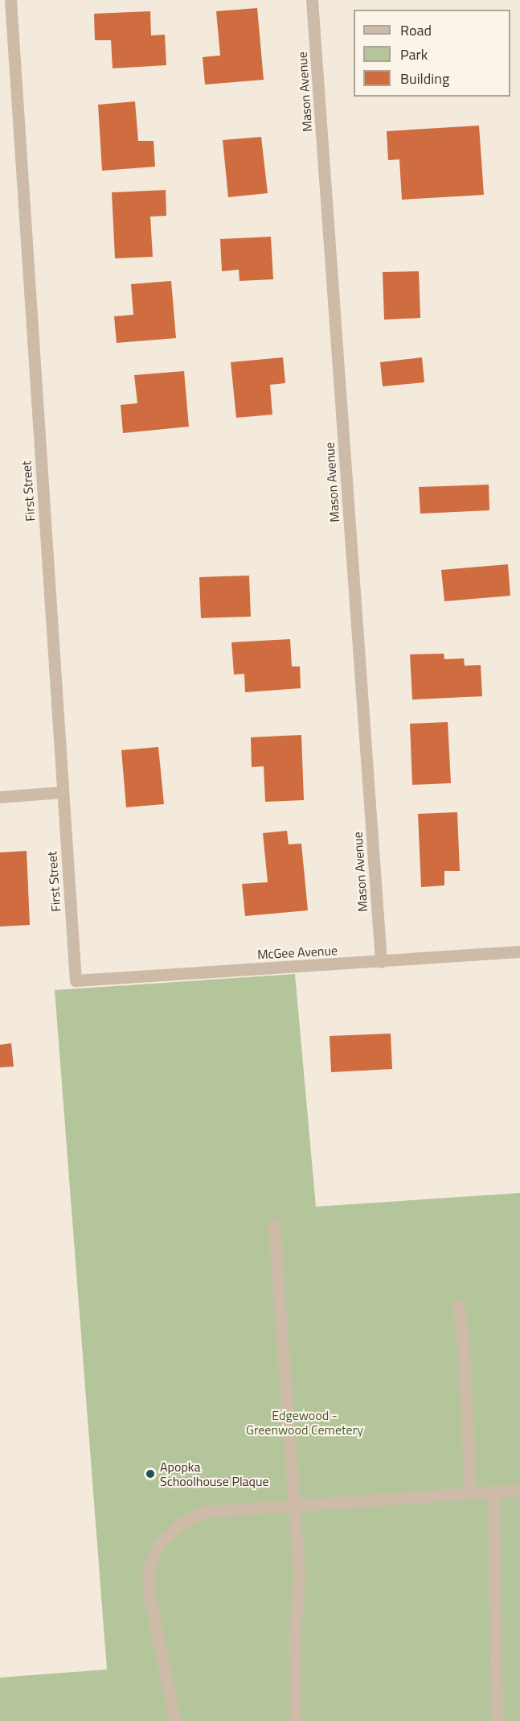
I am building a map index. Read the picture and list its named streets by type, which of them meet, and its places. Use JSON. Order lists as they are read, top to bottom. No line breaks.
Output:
{"streets":{"street":["Mason Avenue","First Street","McGee Avenue"]},"crossings":[["Mason Avenue","McGee Avenue"],["First Street","McGee Avenue"]],"parks":["Edgewood - Greenwood Cemetery"],"places":["Apopka Schoolhouse Plaque"],"legend":["Road","Park","Building"]}
